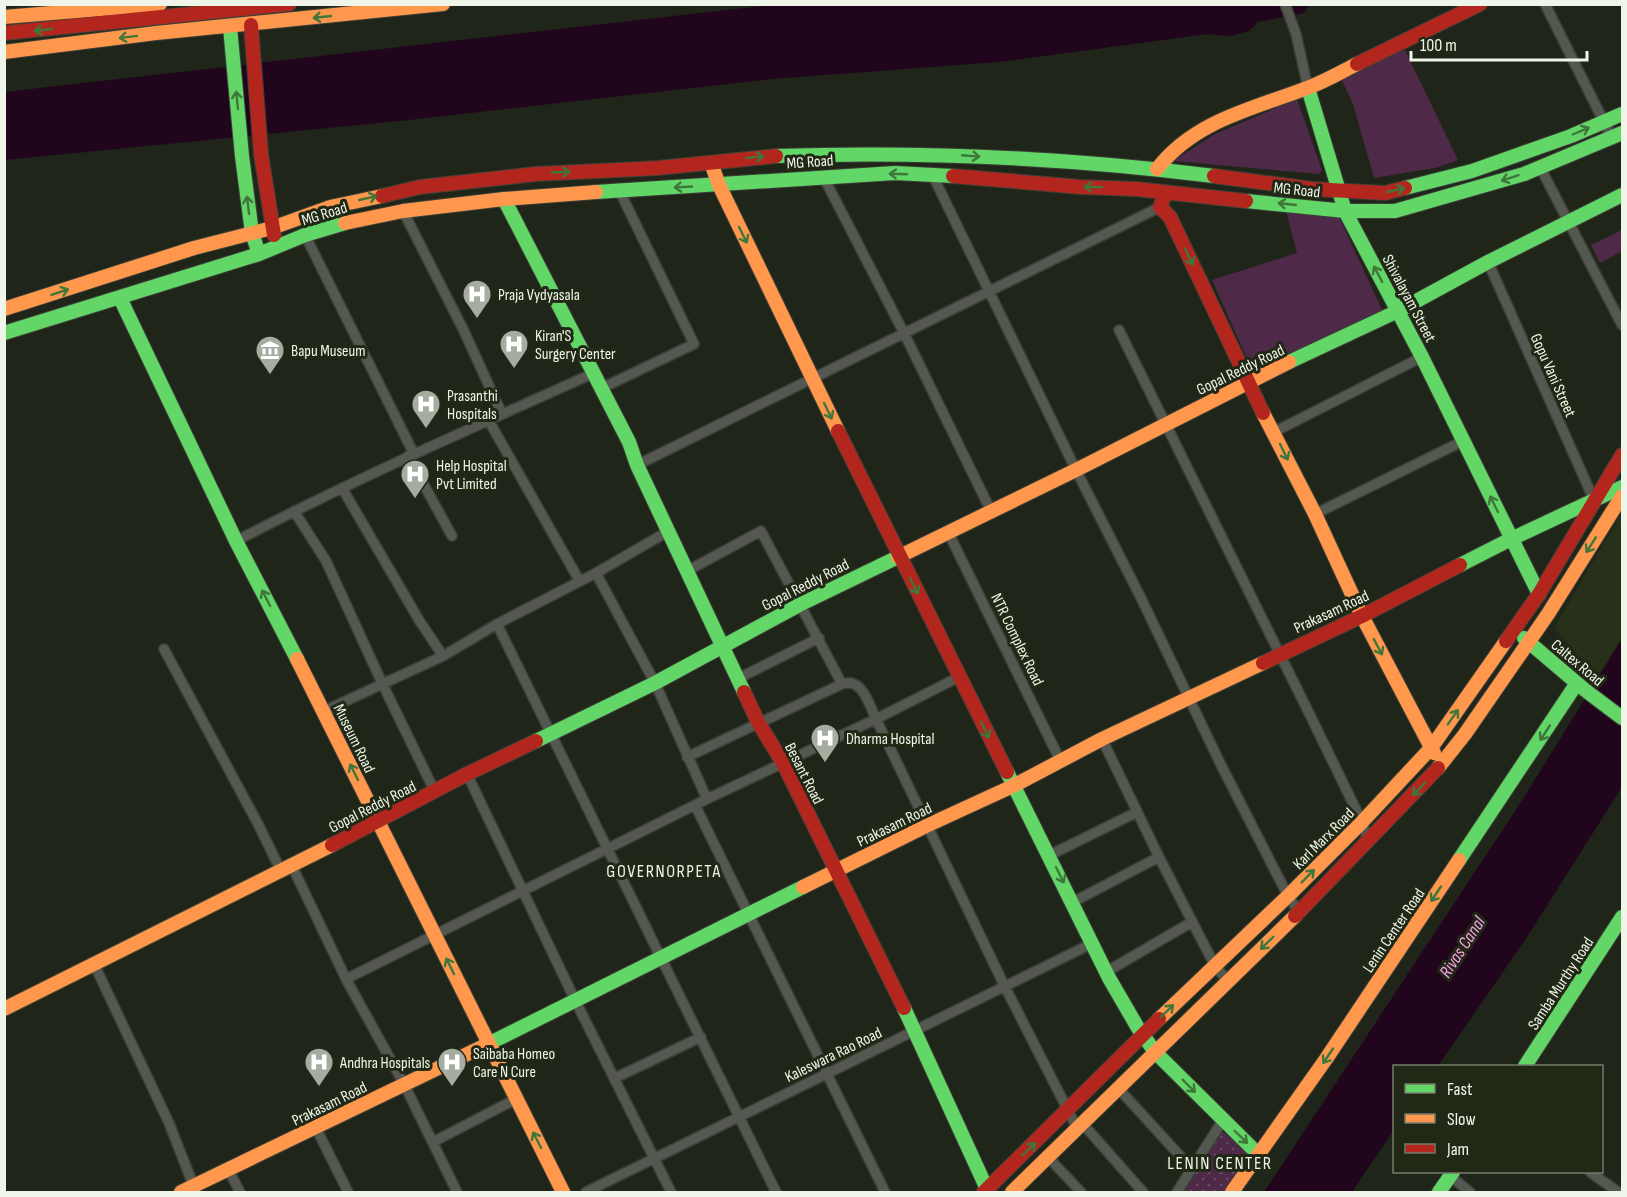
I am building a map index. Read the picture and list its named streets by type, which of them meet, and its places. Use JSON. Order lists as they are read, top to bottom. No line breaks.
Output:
{"streets":{"main road":["MG Road","Shivalayam Street","Gopal Reddy Road","Prakasam Road","Caltex Road","Museum Road","Besant Road","Karl Marx Road","Lenin Center Road","Samba Murthy Road"],"street":["Gopu Vani Street","NTR Complex Road","Kaleswara Rao Road"]},"crossings":[["MG Road","Shivalayam Street"],["MG Road","Museum Road"],["MG Road","Besant Road"],["Shivalayam Street","Gopal Reddy Road"],["Shivalayam Street","Prakasam Road"],["Shivalayam Street","Karl Marx Road"],["Gopal Reddy Road","Gopu Vani Street"],["Gopal Reddy Road","NTR Complex Road"],["Gopal Reddy Road","Museum Road"],["Gopal Reddy Road","Besant Road"],["Gopu Vani Street","Prakasam Road"],["Gopu Vani Street","Karl Marx Road"],["Prakasam Road","NTR Complex Road"],["Prakasam Road","Museum Road"],["Prakasam Road","Besant Road"],["Prakasam Road","Karl Marx Road"],["Caltex Road","Karl Marx Road"],["Caltex Road","Lenin Center Road"],["Besant Road","Karl Marx Road"],["Besant Road","Kaleswara Rao Road"]],"one_way":["Museum Road","Lenin Center Road"],"districts":["GOVERNORPETA","LENIN CENTER"],"water":["Rivas Canal"],"places":{"hospital":["Praja Vydyasala","Kiran'S Surgery Center","Prasanthi Hospitals","Help Hospital Pvt Limited","Dharma Hospital","Andhra Hospitals","Saibaba Homeo Care N Cure"],"museum":["Bapu Museum"]},"legend":["Fast","Slow","Jam"],"scale_bar":"100 m"}
